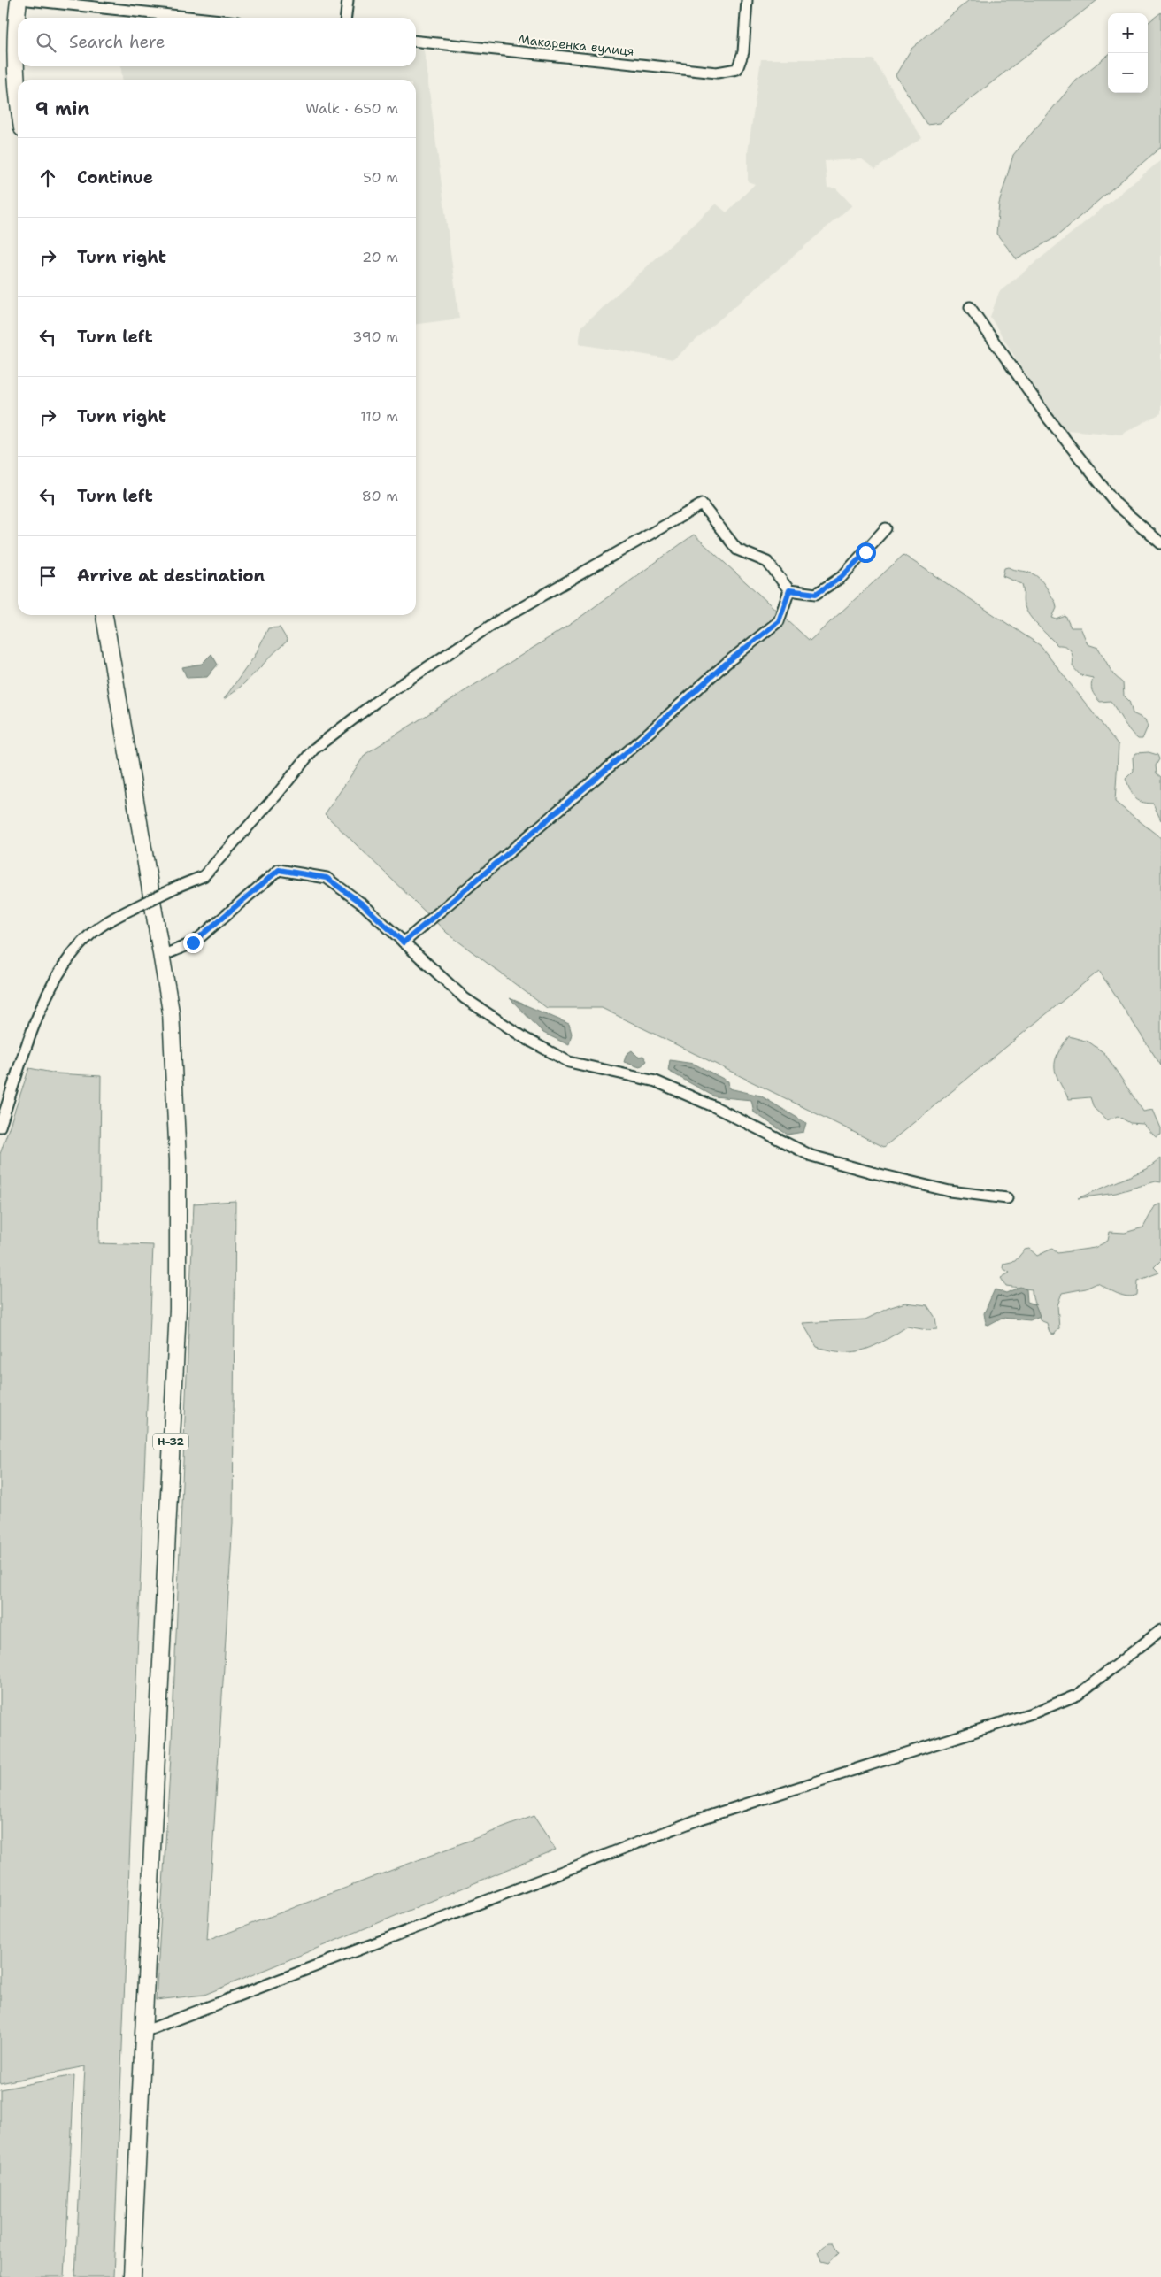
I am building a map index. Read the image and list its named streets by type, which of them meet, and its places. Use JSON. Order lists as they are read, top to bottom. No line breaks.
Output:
{"streets":{"main road":["Н-32"],"street":["Макаренка вулиця"]},"page":{"map_buttons":["+","−"],"search":"Search here","heading":["9 min","Walk · 650 m"],"list":[["Continue","50 m"],["Turn right","20 m"],["Turn left","390 m"],["Turn right","110 m"],["Turn left","80 m"],"Arrive at destination"]}}
